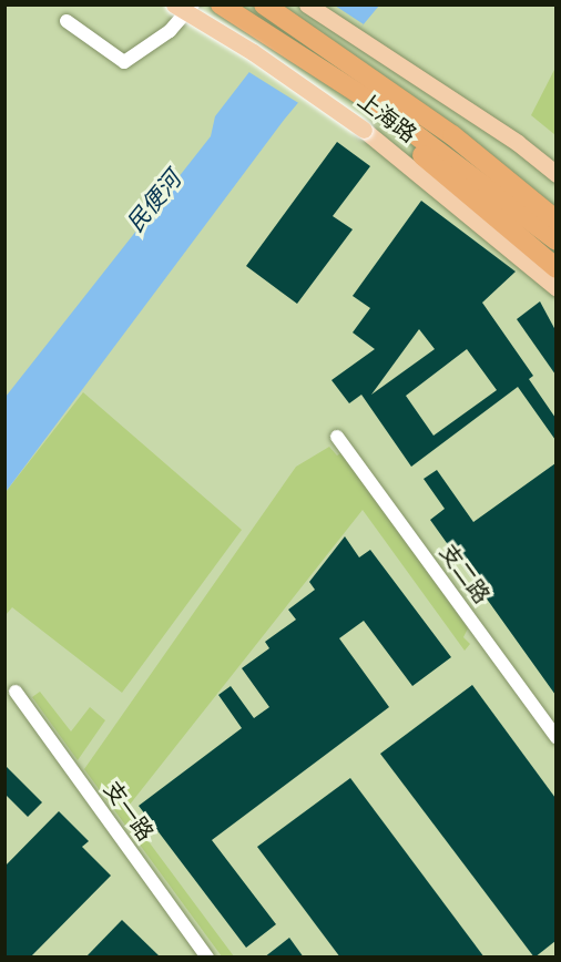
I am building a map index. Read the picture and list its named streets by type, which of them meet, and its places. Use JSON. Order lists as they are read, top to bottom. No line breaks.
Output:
{"streets":{"highway":["上海路"],"street":["支二路","支一路"]},"water":["民便河"]}
